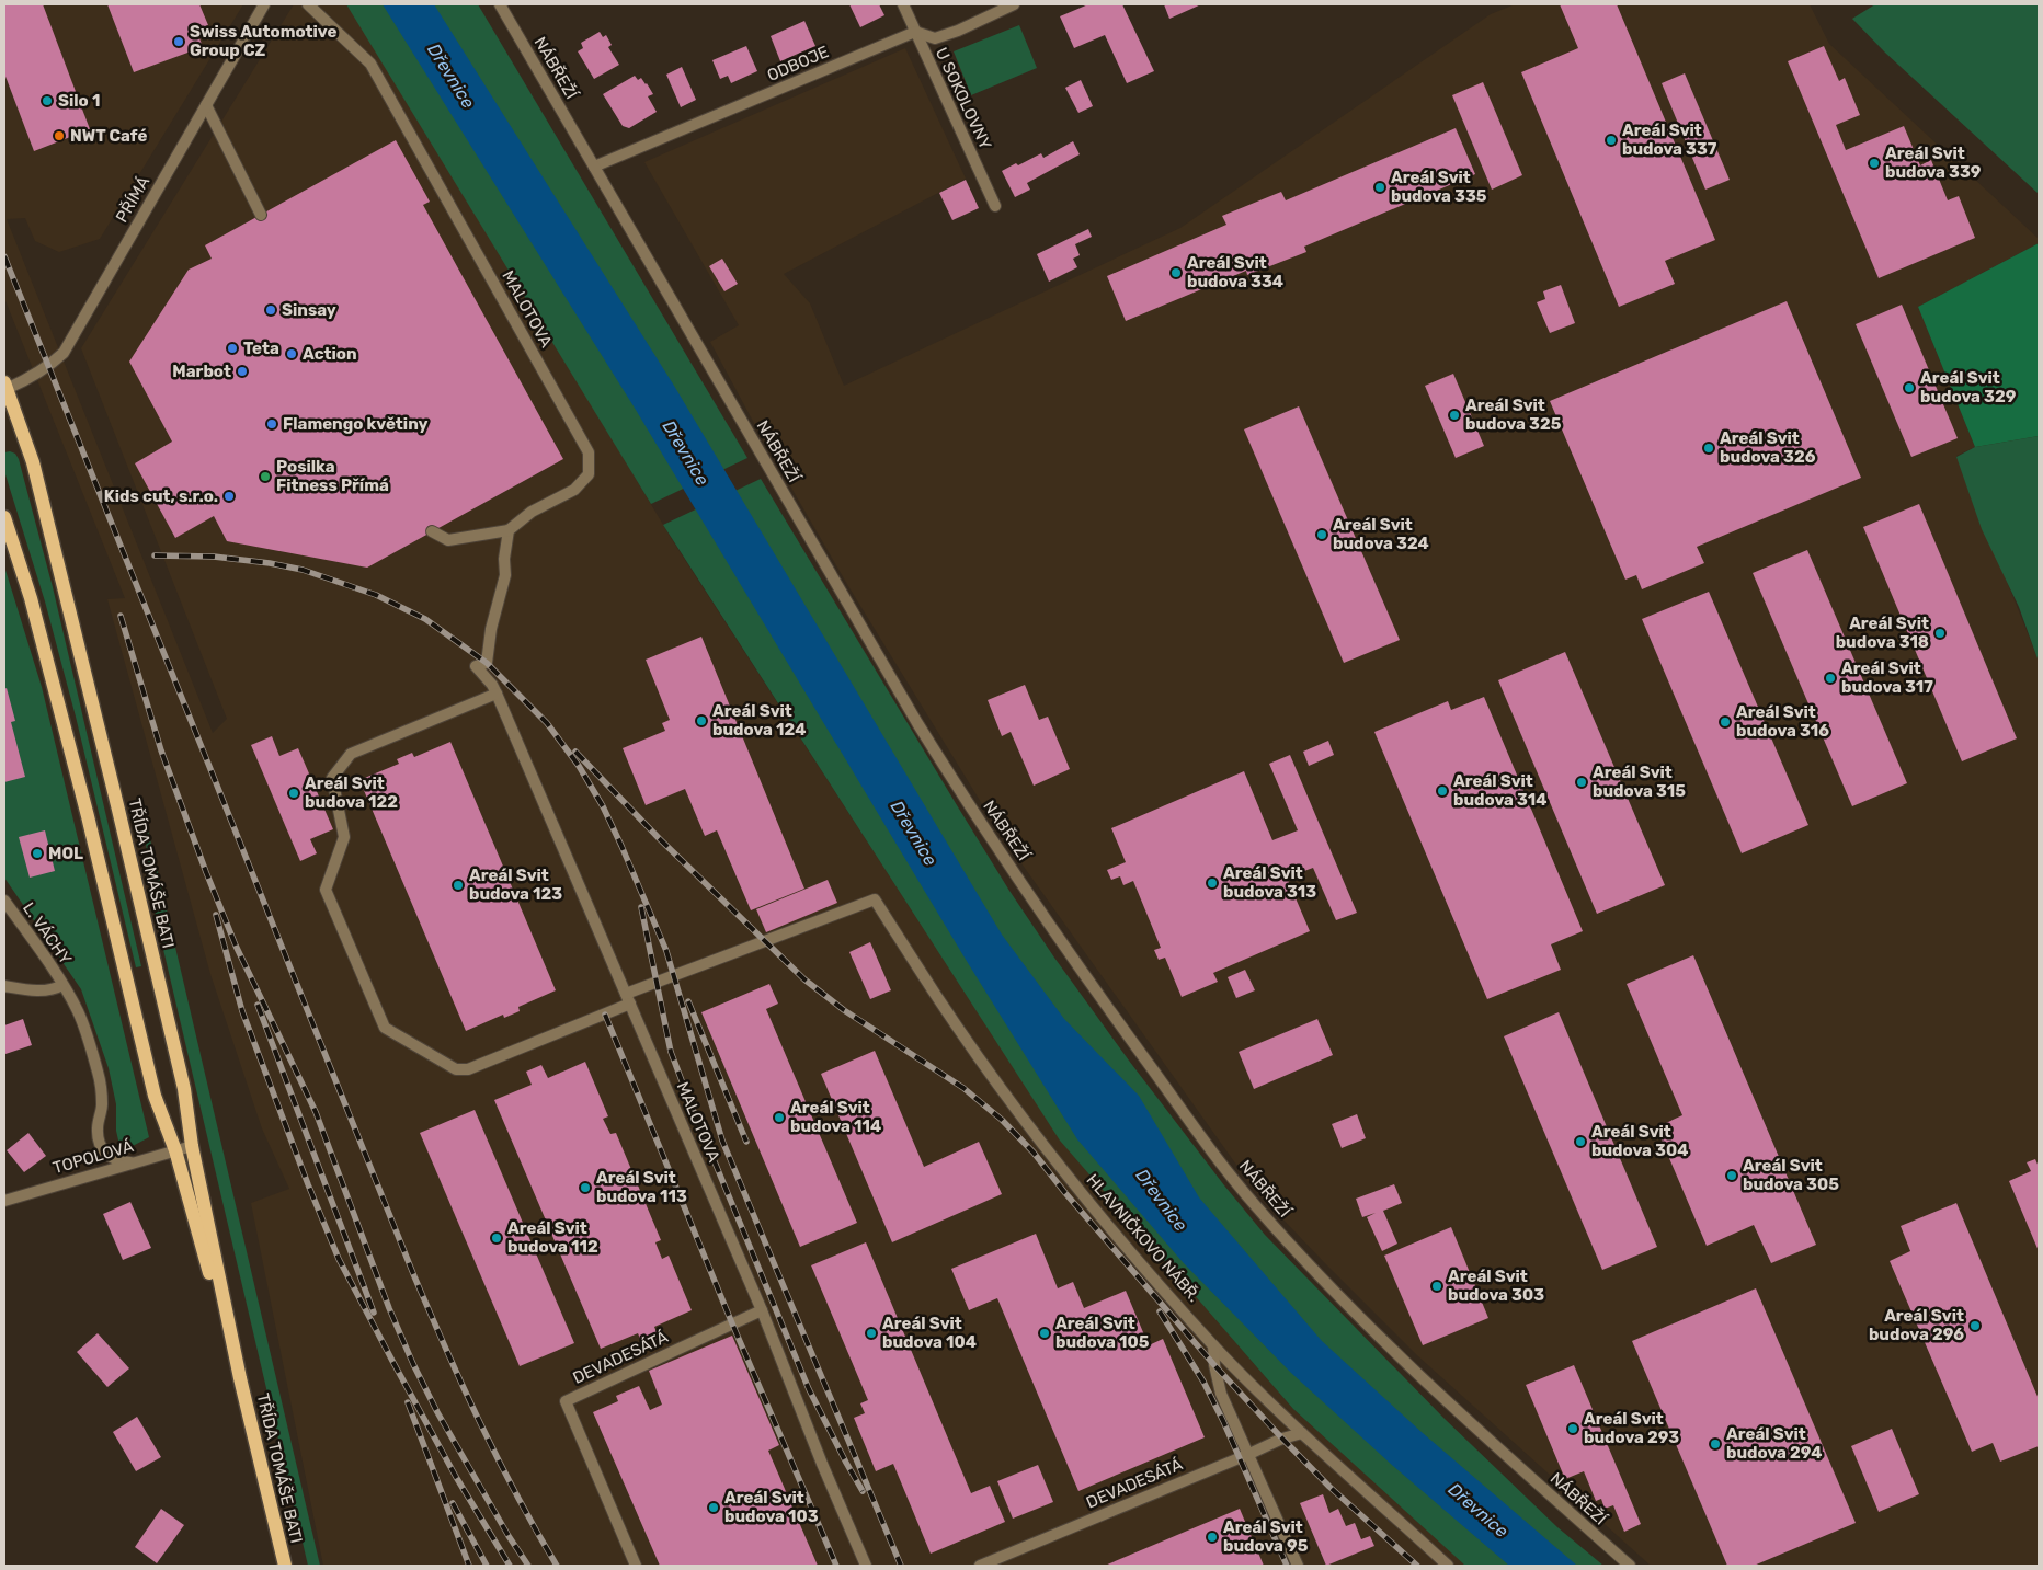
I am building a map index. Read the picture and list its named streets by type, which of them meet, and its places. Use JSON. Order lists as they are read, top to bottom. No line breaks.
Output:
{"streets":{"main road":["TŘÍDA TOMÁŠE BATI"],"street":["ODBOJE","NÁBŘEŽÍ","U SOKOLOVNY","PŘÍMÁ","MALOTOVA","L. VÁCHY","TOPOLOVÁ","HLAVNIČKOVO NÁBŘ.","DEVADESÁTÁ"]},"crossings":[["ODBOJE","NÁBŘEŽÍ"],["ODBOJE","U SOKOLOVNY"],["PŘÍMÁ","TŘÍDA TOMÁŠE BATI"],["MALOTOVA","HLAVNIČKOVO NÁBŘ."],["MALOTOVA","DEVADESÁTÁ"],["TŘÍDA TOMÁŠE BATI","TOPOLOVÁ"],["L. VÁCHY","TOPOLOVÁ"],["HLAVNIČKOVO NÁBŘ.","DEVADESÁTÁ"]],"water":["Dřevnice"],"places":["Swiss Automotive Group CZ","Silo 1","NWT Café","Areál Svit budova 337","Areál Svit budova 339","Areál Svit budova 335","Areál Svit budova 334","Sinsay","Teta","Action","Marbot","Areál Svit budova 329","Areál Svit budova 325","Flamengo květiny","Areál Svit budova 326","Posilka Fitness Přímá","Kids cut, s.r.o.","Areál Svit budova 324","Areál Svit budova 318","Areál Svit budova 317","Areál Svit budova 124","Areál Svit budova 316","Areál Svit budova 315","Areál Svit budova 314","Areál Svit budova 122","MOL","Areál Svit budova 313","Areál Svit budova 123","Areál Svit budova 114","Areál Svit budova 304","Areál Svit budova 305","Areál Svit budova 113","Areál Svit budova 112","Areál Svit budova 303","Areál Svit budova 296","Areál Svit budova 104","Areál Svit budova 105","Areál Svit budova 293","Areál Svit budova 294","Areál Svit budova 103","Areál Svit budova 95"]}
